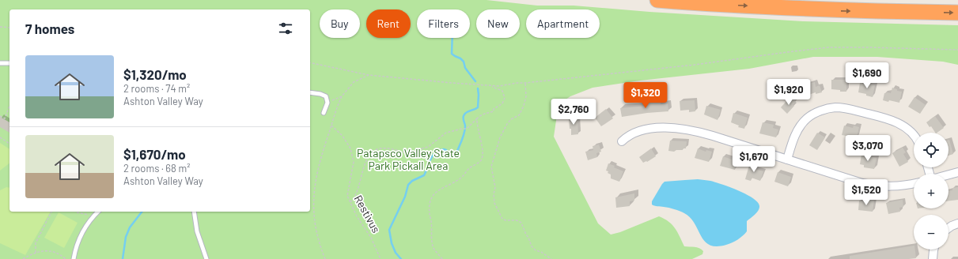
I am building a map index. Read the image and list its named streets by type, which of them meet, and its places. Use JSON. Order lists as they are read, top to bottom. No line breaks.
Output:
{"streets":{"path":["Restivus"]},"parks":["Patapsco Valley State Park Pickall Area"],"page":{"chip":["Buy","Rent","Filters","New","Apartment"],"heading":"7 homes","list":[{"name":"$1,320/mo","note":"2 rooms · 74 m² · Ashton Valley Way"},{"name":"$1,670/mo","note":"2 rooms · 68 m² · Ashton Valley Way"}],"price":["$1,690","$1,920","$1,320","$2,760","$3,070","$1,670","$1,520"],"map_buttons":["+","−"]}}
